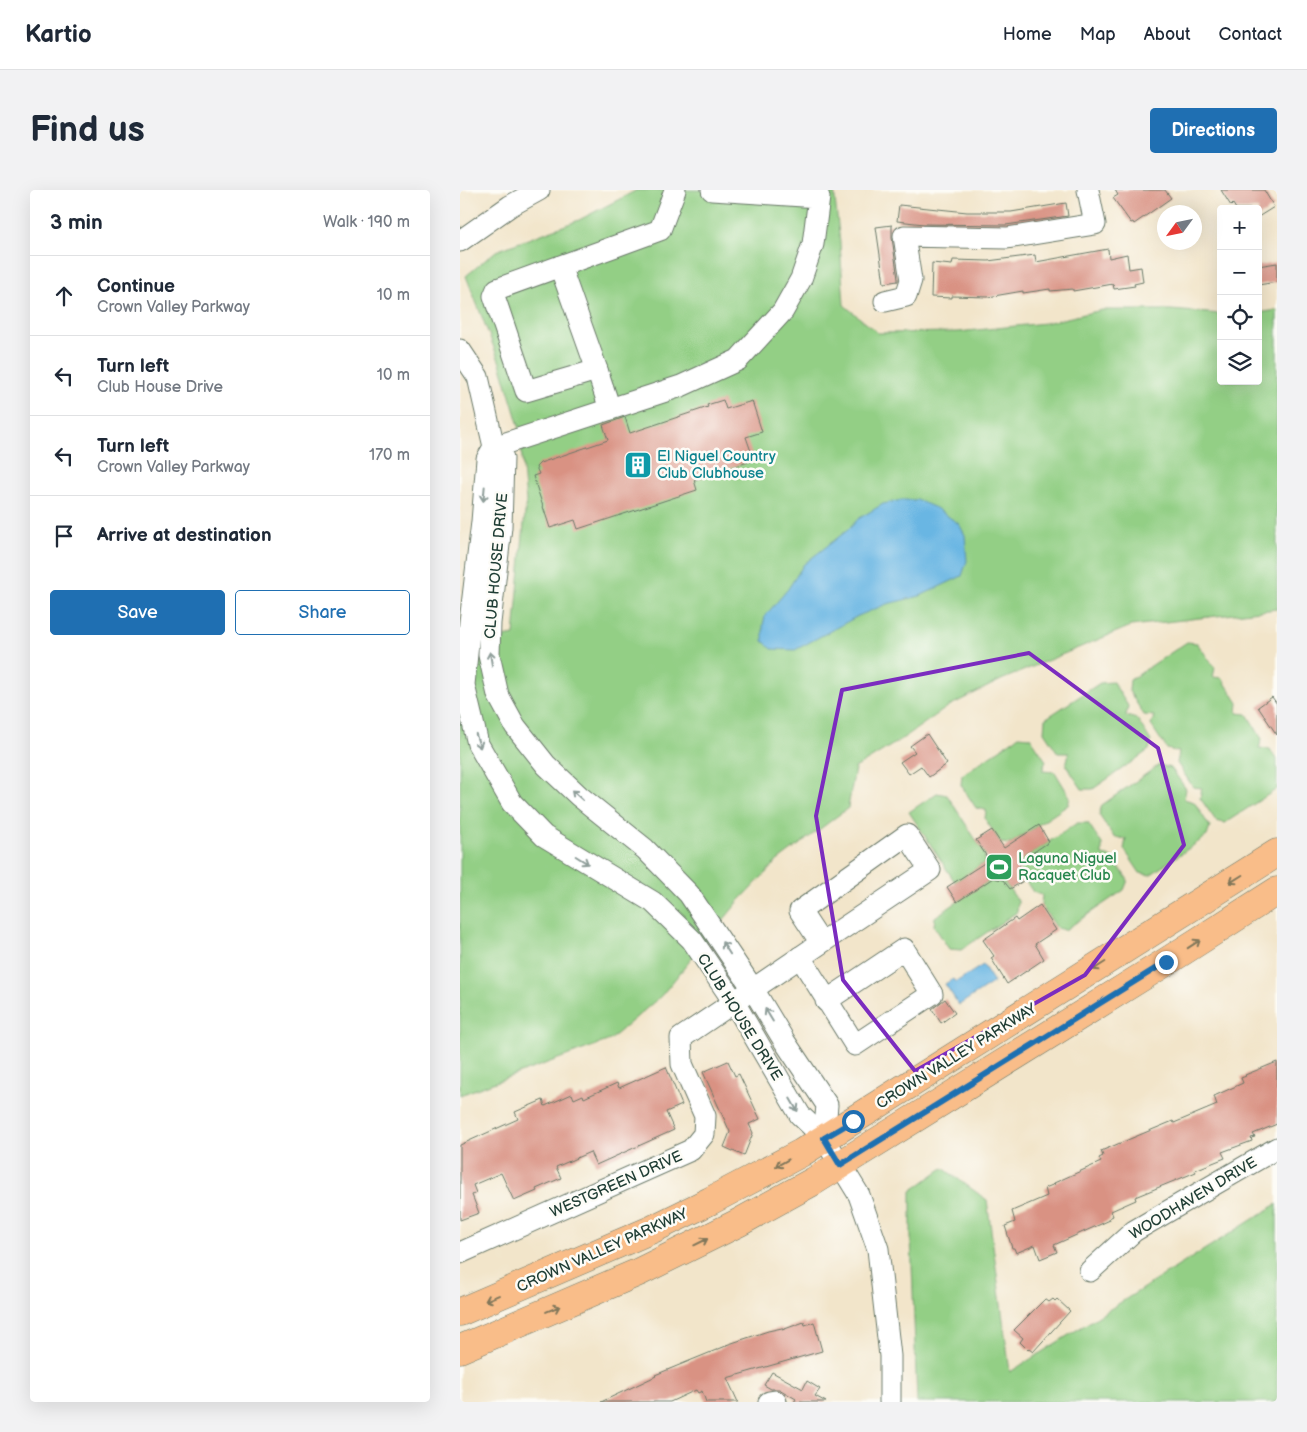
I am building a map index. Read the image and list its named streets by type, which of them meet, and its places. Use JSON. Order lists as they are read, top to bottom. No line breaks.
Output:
{"streets":{"main road":["CROWN VALLEY PARKWAY"],"street":["CLUB HOUSE DRIVE","WESTGREEN DRIVE","WOODHAVEN DRIVE"]},"crossings":[["CLUB HOUSE DRIVE","CROWN VALLEY PARKWAY"],["CLUB HOUSE DRIVE","WESTGREEN DRIVE"]],"places":{"building":["El Niguel Country Club Clubhouse"],"sports":["Laguna Niguel Racquet Club"]},"north":"bottom left","page":{"header":"Kartio","nav":["Home","Map","About","Contact"],"buttons":["Directions",["Save","Share"]],"title":"Find us","heading":["3 min","Walk · 190 m"],"map_buttons":["+","−"],"list":[["Continue","Crown Valley Parkway","10 m"],["Turn left","Club House Drive","10 m"],["Turn left","Crown Valley Parkway","170 m"],"Arrive at destination"]}}
